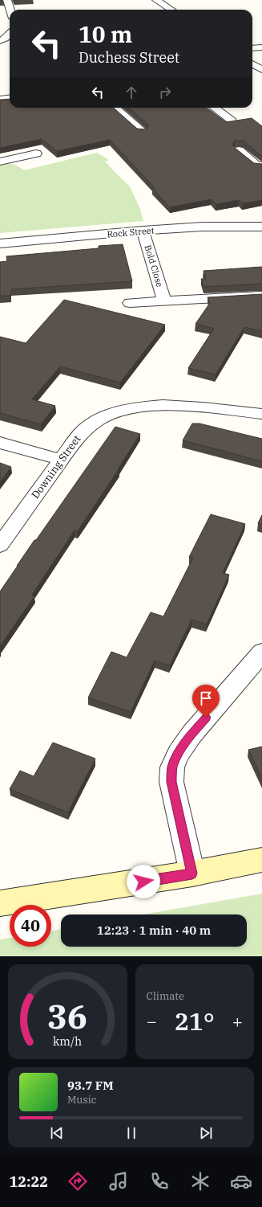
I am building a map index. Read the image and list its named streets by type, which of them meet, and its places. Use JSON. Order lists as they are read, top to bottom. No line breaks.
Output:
{"streets":{"street":["Rock Street","Bold Close","Downing Street"]},"crossings":[["Rock Street","Bold Close"]],"page":{"turn":["10 m","Duchess Street"],"limit":"40","trip":"12:23 · 1 min · 40 m","tile":"Climate","heat":["−","21°","+"],"song":["93.7 FM","Music"],"tabs":"12:22","gauge":["36","km/h"]}}
